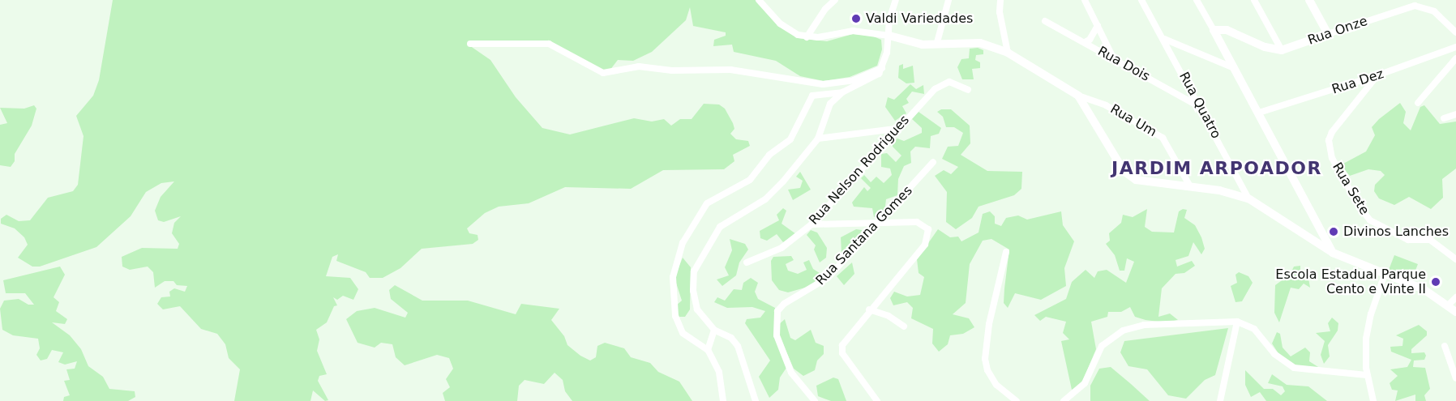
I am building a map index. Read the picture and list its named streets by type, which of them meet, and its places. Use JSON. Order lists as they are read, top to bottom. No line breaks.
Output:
{"streets":{"street":["Rua Onze","Rua Dois","Rua Dez","Rua Quatro","Rua Um","Rua Nelson Rodrigues","Rua Sete","Rua Santana Gomes"]},"crossings":[["Rua Dois","Rua Quatro"],["Rua Dez","Rua Sete"]],"districts":["JARDIM ARPOADOR"],"places":["Valdi Variedades","Divinos Lanches","Escola Estadual Parque Cento e Vinte II"]}
